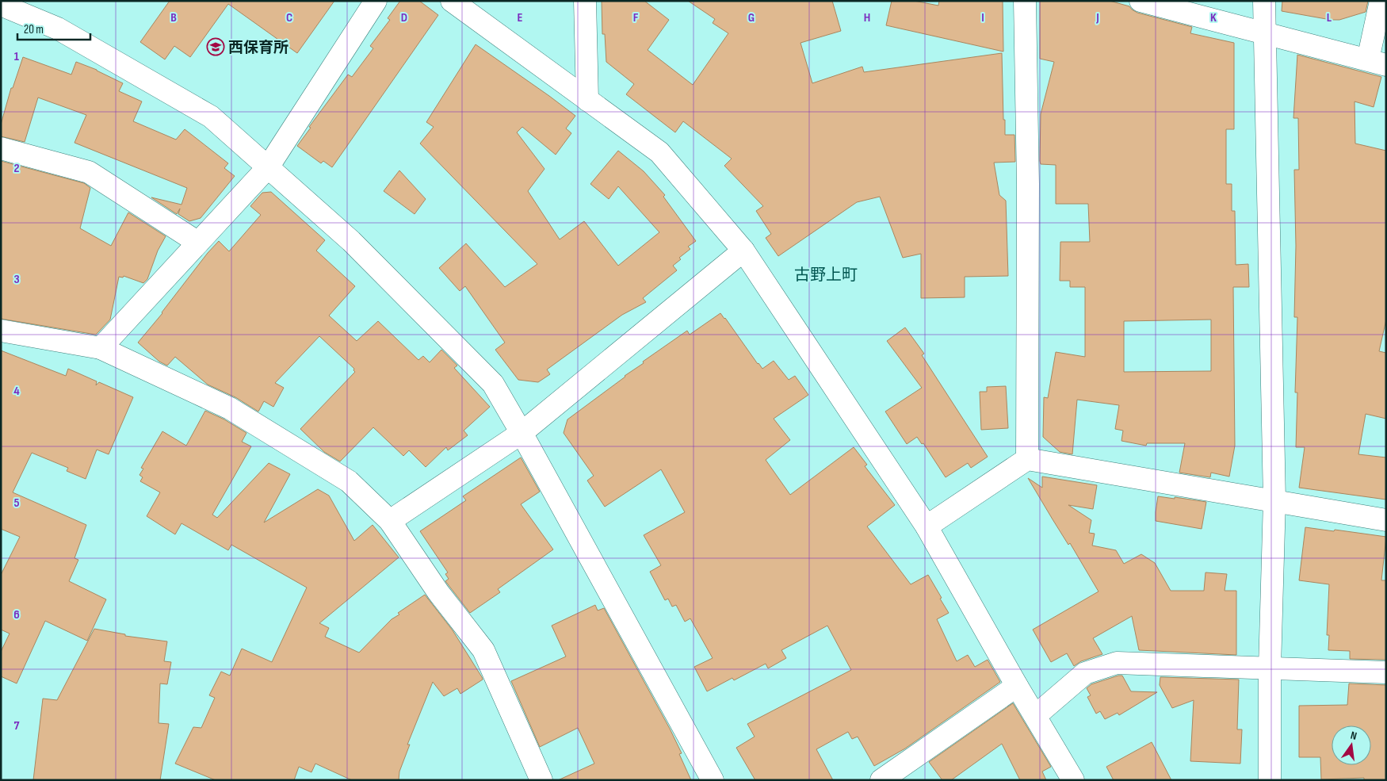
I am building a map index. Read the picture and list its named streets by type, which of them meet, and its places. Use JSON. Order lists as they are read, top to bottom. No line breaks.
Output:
{"districts":["古野上町"],"places":{"school or university":["西保育所"]},"scale_bar":"20 m","north":"top","grid":{"columns":["B","C","D","E","F","G","H","I","J","K","L"],"rows":["1","2","3","4","5","6","7"]}}
